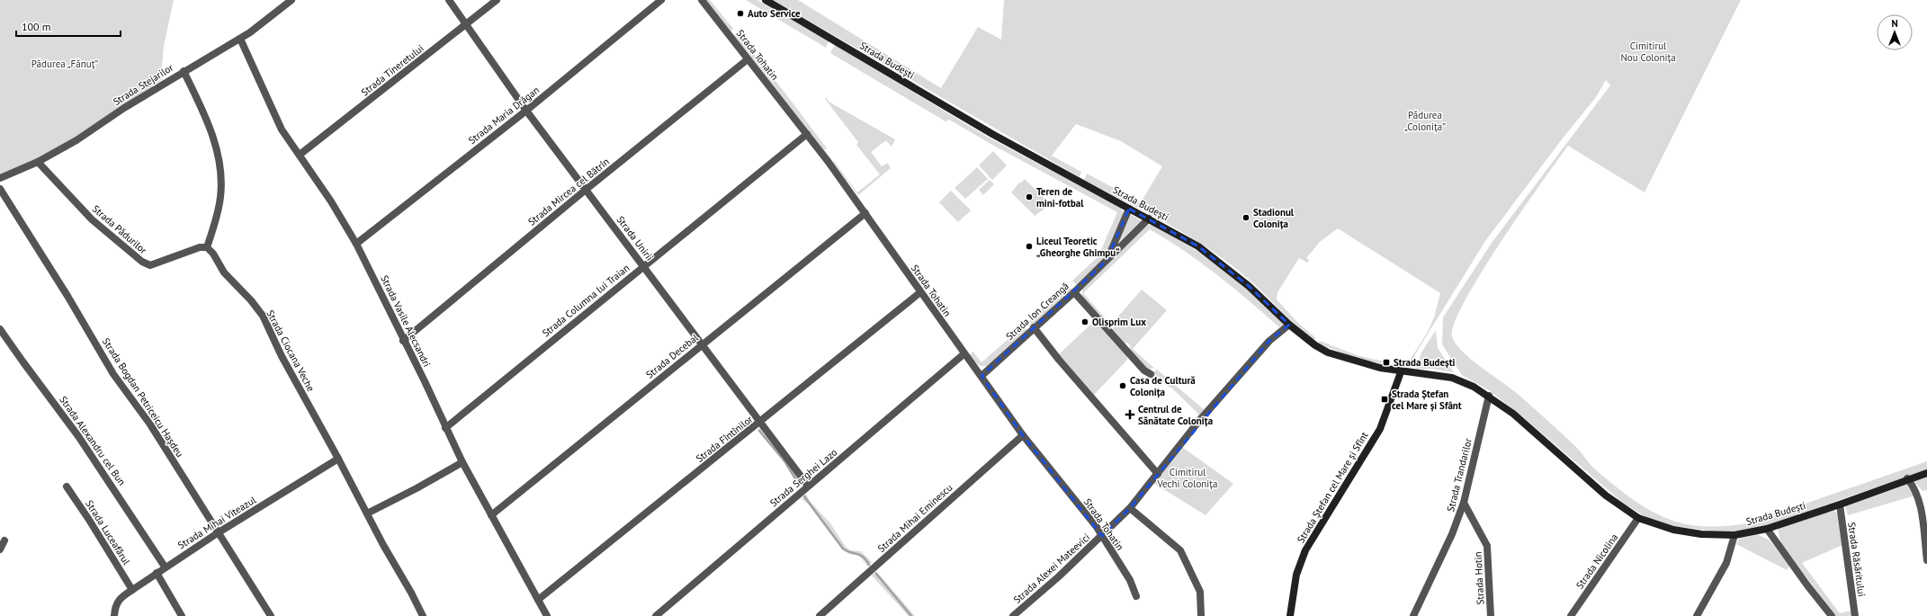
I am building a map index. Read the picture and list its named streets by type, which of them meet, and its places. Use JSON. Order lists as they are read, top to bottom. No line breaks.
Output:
{"streets":{"street":["Strada Tohatin","Strada Budești","Strada Tineretului","Strada Stejarilor","Strada Maria Drăgan","Strada Mircea cel Bătrîn","Strada Pădurilor","Strada Unirii","Strada Columna lui Traian","Strada Ion Creangă","Strada Vasile Alecsandri","Strada Ciocana Veche","Strada Decebal","Strada Bogdan Petriceicu Hașdeu","Strada Fîntînilor","Strada Alexandru cel Bun","Strada Trandarilor","Strada Serghei Lazo","Strada Ștefan cel Mare și Sfînt","Strada Mihai Eminescu","Strada Mihai Viteazul","Strada Luceafărul","Strada Răsăritului","Strada Nicolina","Strada Alexei Mateevici","Strada Hotin"]},"crossings":[["Strada Tohatin","Strada Mircea cel Bătrîn"],["Strada Tohatin","Strada Columna lui Traian"],["Strada Tohatin","Strada Ion Creangă"],["Strada Tohatin","Strada Decebal"],["Strada Tohatin","Strada Fîntînilor"],["Strada Tohatin","Strada Serghei Lazo"],["Strada Tohatin","Strada Mihai Eminescu"],["Strada Tohatin","Strada Alexei Mateevici"],["Strada Budești","Strada Ion Creangă"],["Strada Budești","Strada Trandarilor"],["Strada Budești","Strada Ștefan cel Mare și Sfînt"],["Strada Budești","Strada Răsăritului"],["Strada Budești","Strada Nicolina"],["Strada Budești","Strada Alexei Mateevici"],["Strada Tineretului","Strada Unirii"],["Strada Tineretului","Strada Vasile Alecsandri"],["Strada Stejarilor","Strada Pădurilor"],["Strada Stejarilor","Strada Vasile Alecsandri"],["Strada Maria Drăgan","Strada Unirii"],["Strada Maria Drăgan","Strada Vasile Alecsandri"],["Strada Mircea cel Bătrîn","Strada Unirii"],["Strada Mircea cel Bătrîn","Strada Vasile Alecsandri"],["Strada Pădurilor","Strada Ciocana Veche"],["Strada Unirii","Strada Columna lui Traian"],["Strada Unirii","Strada Decebal"],["Strada Unirii","Strada Fîntînilor"],["Strada Unirii","Strada Serghei Lazo"],["Strada Columna lui Traian","Strada Vasile Alecsandri"],["Strada Vasile Alecsandri","Strada Decebal"],["Strada Vasile Alecsandri","Strada Fîntînilor"],["Strada Ciocana Veche","Strada Mihai Viteazul"],["Strada Bogdan Petriceicu Hașdeu","Strada Mihai Viteazul"],["Strada Alexandru cel Bun","Strada Mihai Viteazul"],["Strada Trandarilor","Strada Hotin"],["Strada Mihai Viteazul","Strada Luceafărul"]],"parks":["Cimitirul Nou Colonița","Pădurea „Fănuț”","Pădurea „Colonița”","Cimitirul Vechi Colonița"],"places":{"other":["Auto Service","Teren de mini-fotbal","Stadionul Colonița","Liceul Teoretic „Gheorghe Ghimpu“","Olisprim Lux","Casa de Cultură Colonița"],"transit":["Strada Budești","Strada Ștefan cel Mare și Sfânt"],"health":["Centrul de Sănătate Colonița"]},"scale_bar":"100 m","north":"top"}
